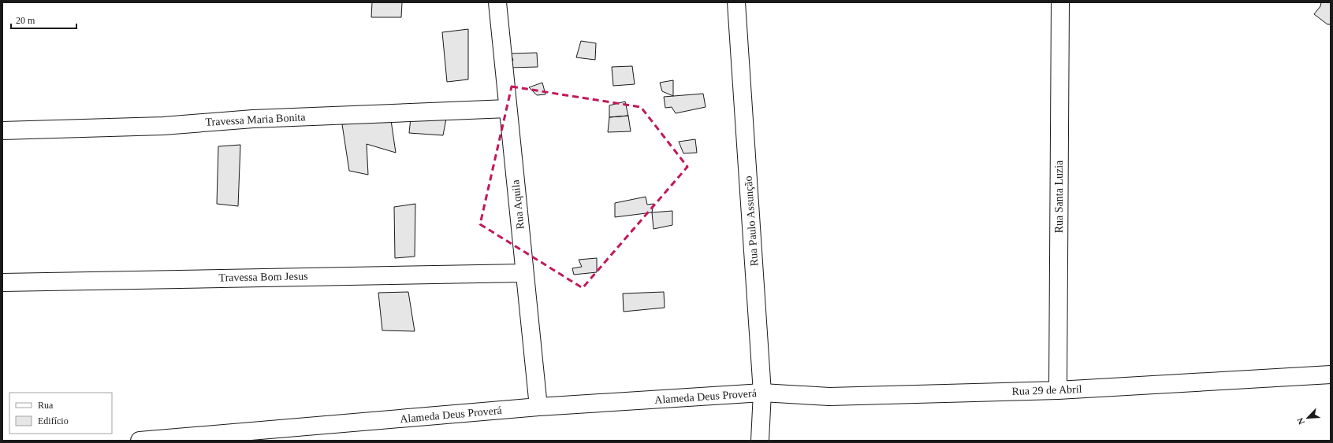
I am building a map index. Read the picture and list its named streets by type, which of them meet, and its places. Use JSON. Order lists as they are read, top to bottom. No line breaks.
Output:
{"streets":{"street":["Travessa Maria Bonita","Rua Santa Luzia","Rua Aquila","Rua Paulo Assunção","Travessa Bom Jesus","Rua 29 de Abril","Alameda Deus Proverá"]},"crossings":[["Travessa Maria Bonita","Rua Aquila"],["Rua Santa Luzia","Rua 29 de Abril"],["Rua Aquila","Travessa Bom Jesus"],["Rua Aquila","Alameda Deus Proverá"],["Rua Paulo Assunção","Rua 29 de Abril"],["Rua Paulo Assunção","Alameda Deus Proverá"],["Rua 29 de Abril","Alameda Deus Proverá"]],"legend":["Rua","Edifício"],"scale_bar":"20 m","north":"bottom left"}
